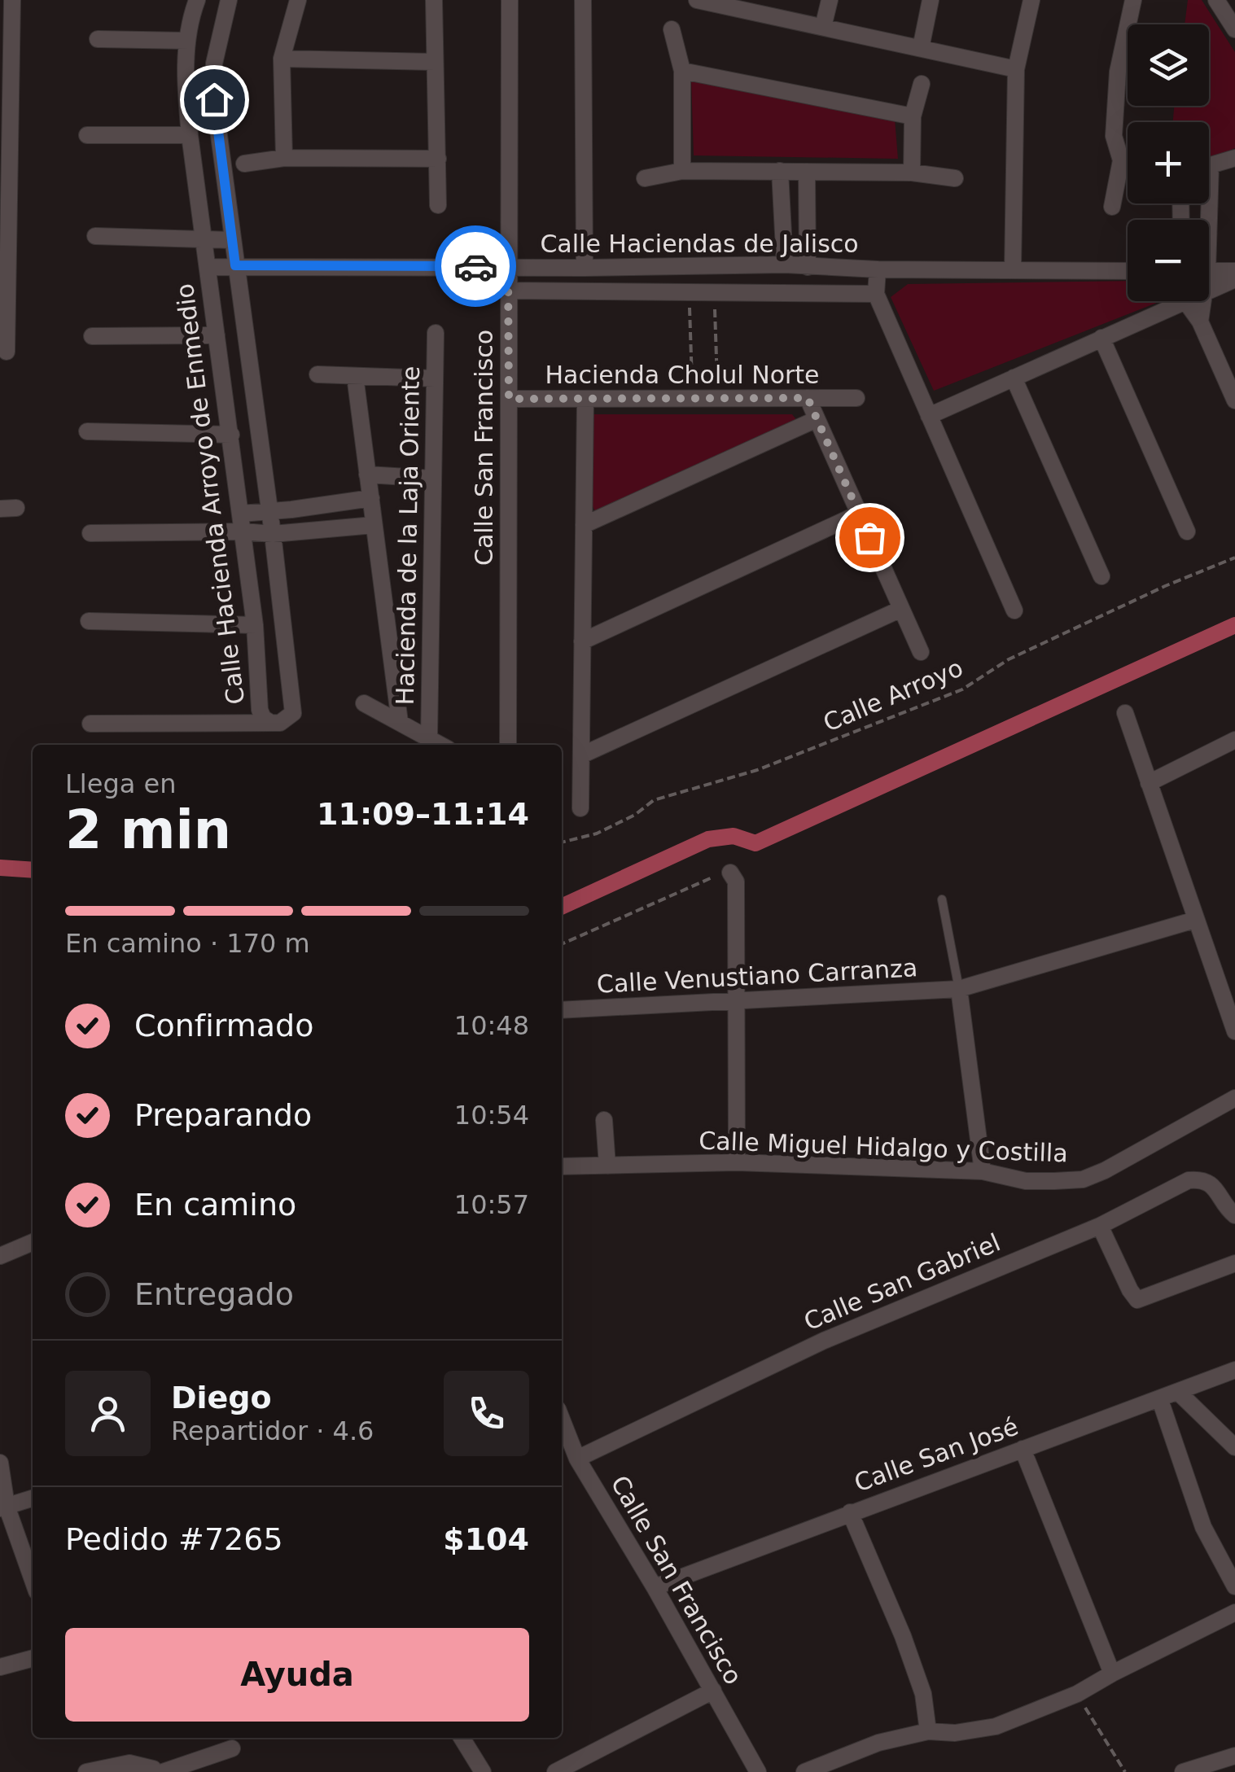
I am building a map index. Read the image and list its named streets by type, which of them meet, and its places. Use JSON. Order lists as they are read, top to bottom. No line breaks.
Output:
{"streets":{"street":["Calle Haciendas de Jalisco","Hacienda Cholul Norte","Calle San Francisco","Calle Hacienda Arroyo de Enmedio","Hacienda de la Laja Oriente","Calle Venustiano Carranza","Calle Miguel Hidalgo y Costilla","Calle San Gabriel","Calle San José"],"path":["Calle Arroyo"]},"crossings":[["Calle Haciendas de Jalisco","Calle San Francisco"],["Calle Haciendas de Jalisco","Calle Hacienda Arroyo de Enmedio"],["Hacienda Cholul Norte","Calle San Francisco"],["Calle San Francisco","Calle San Gabriel"],["Calle San Francisco","Calle San José"]],"page":{"map_buttons":["+","−"],"heading":["2 min","Llega en","11:09–11:14"],"panel":["Diego","Repartidor · 4.6","Pedido #7265","$104"],"bar":"En camino · 170 m","list":[["Confirmado","10:48"],["Preparando","10:54"],["En camino","10:57"],"Entregado"],"buttons":"Ayuda"}}
